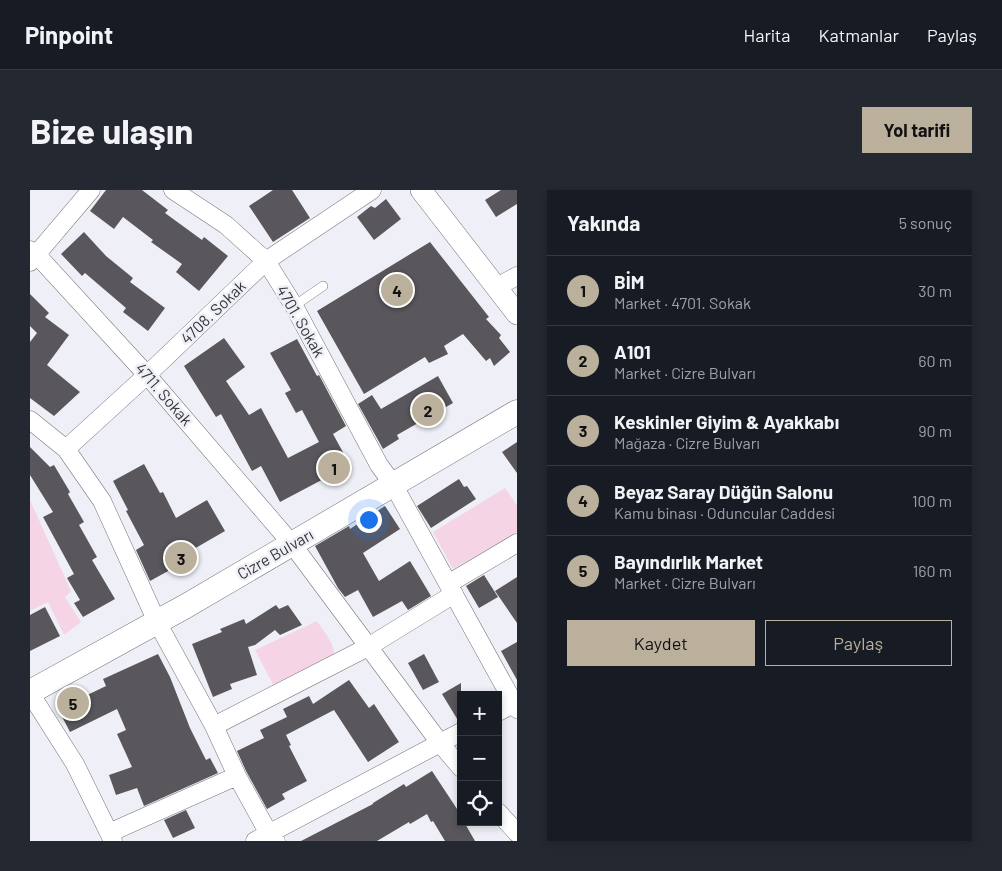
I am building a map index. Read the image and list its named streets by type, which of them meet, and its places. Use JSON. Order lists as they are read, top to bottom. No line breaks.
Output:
{"streets":{"main road":["Cizre Bulvarı"],"street":["4708. Sokak","4701. Sokak","4711. Sokak"]},"crossings":[["4708. Sokak","4701. Sokak"],["4708. Sokak","4711. Sokak"],["4701. Sokak","Cizre Bulvarı"],["4711. Sokak","Cizre Bulvarı"]],"page":{"header":"Pinpoint","nav":["Harita","Katmanlar","Paylaş"],"buttons":["Yol tarifi",["Kaydet","Paylaş"]],"title":"Bize ulaşın","heading":["Yakında","5 sonuç"],"list":[{"mark":"1","name":"BİM","note":"Market · 4701. Sokak","value":"30 m"},{"mark":"2","name":"A101","note":"Market · Cizre Bulvarı","value":"60 m"},{"mark":"3","name":"Keskinler Giyim & Ayakkabı","note":"Mağaza · Cizre Bulvarı","value":"90 m"},{"mark":"4","name":"Beyaz Saray Düğün Salonu","note":"Kamu binası · Oduncular Caddesi","value":"100 m"},{"mark":"5","name":"Bayındırlık Market","note":"Market · Cizre Bulvarı","value":"160 m"}],"pins":["4","2","1","3","5"],"map_buttons":["+","−"]}}
